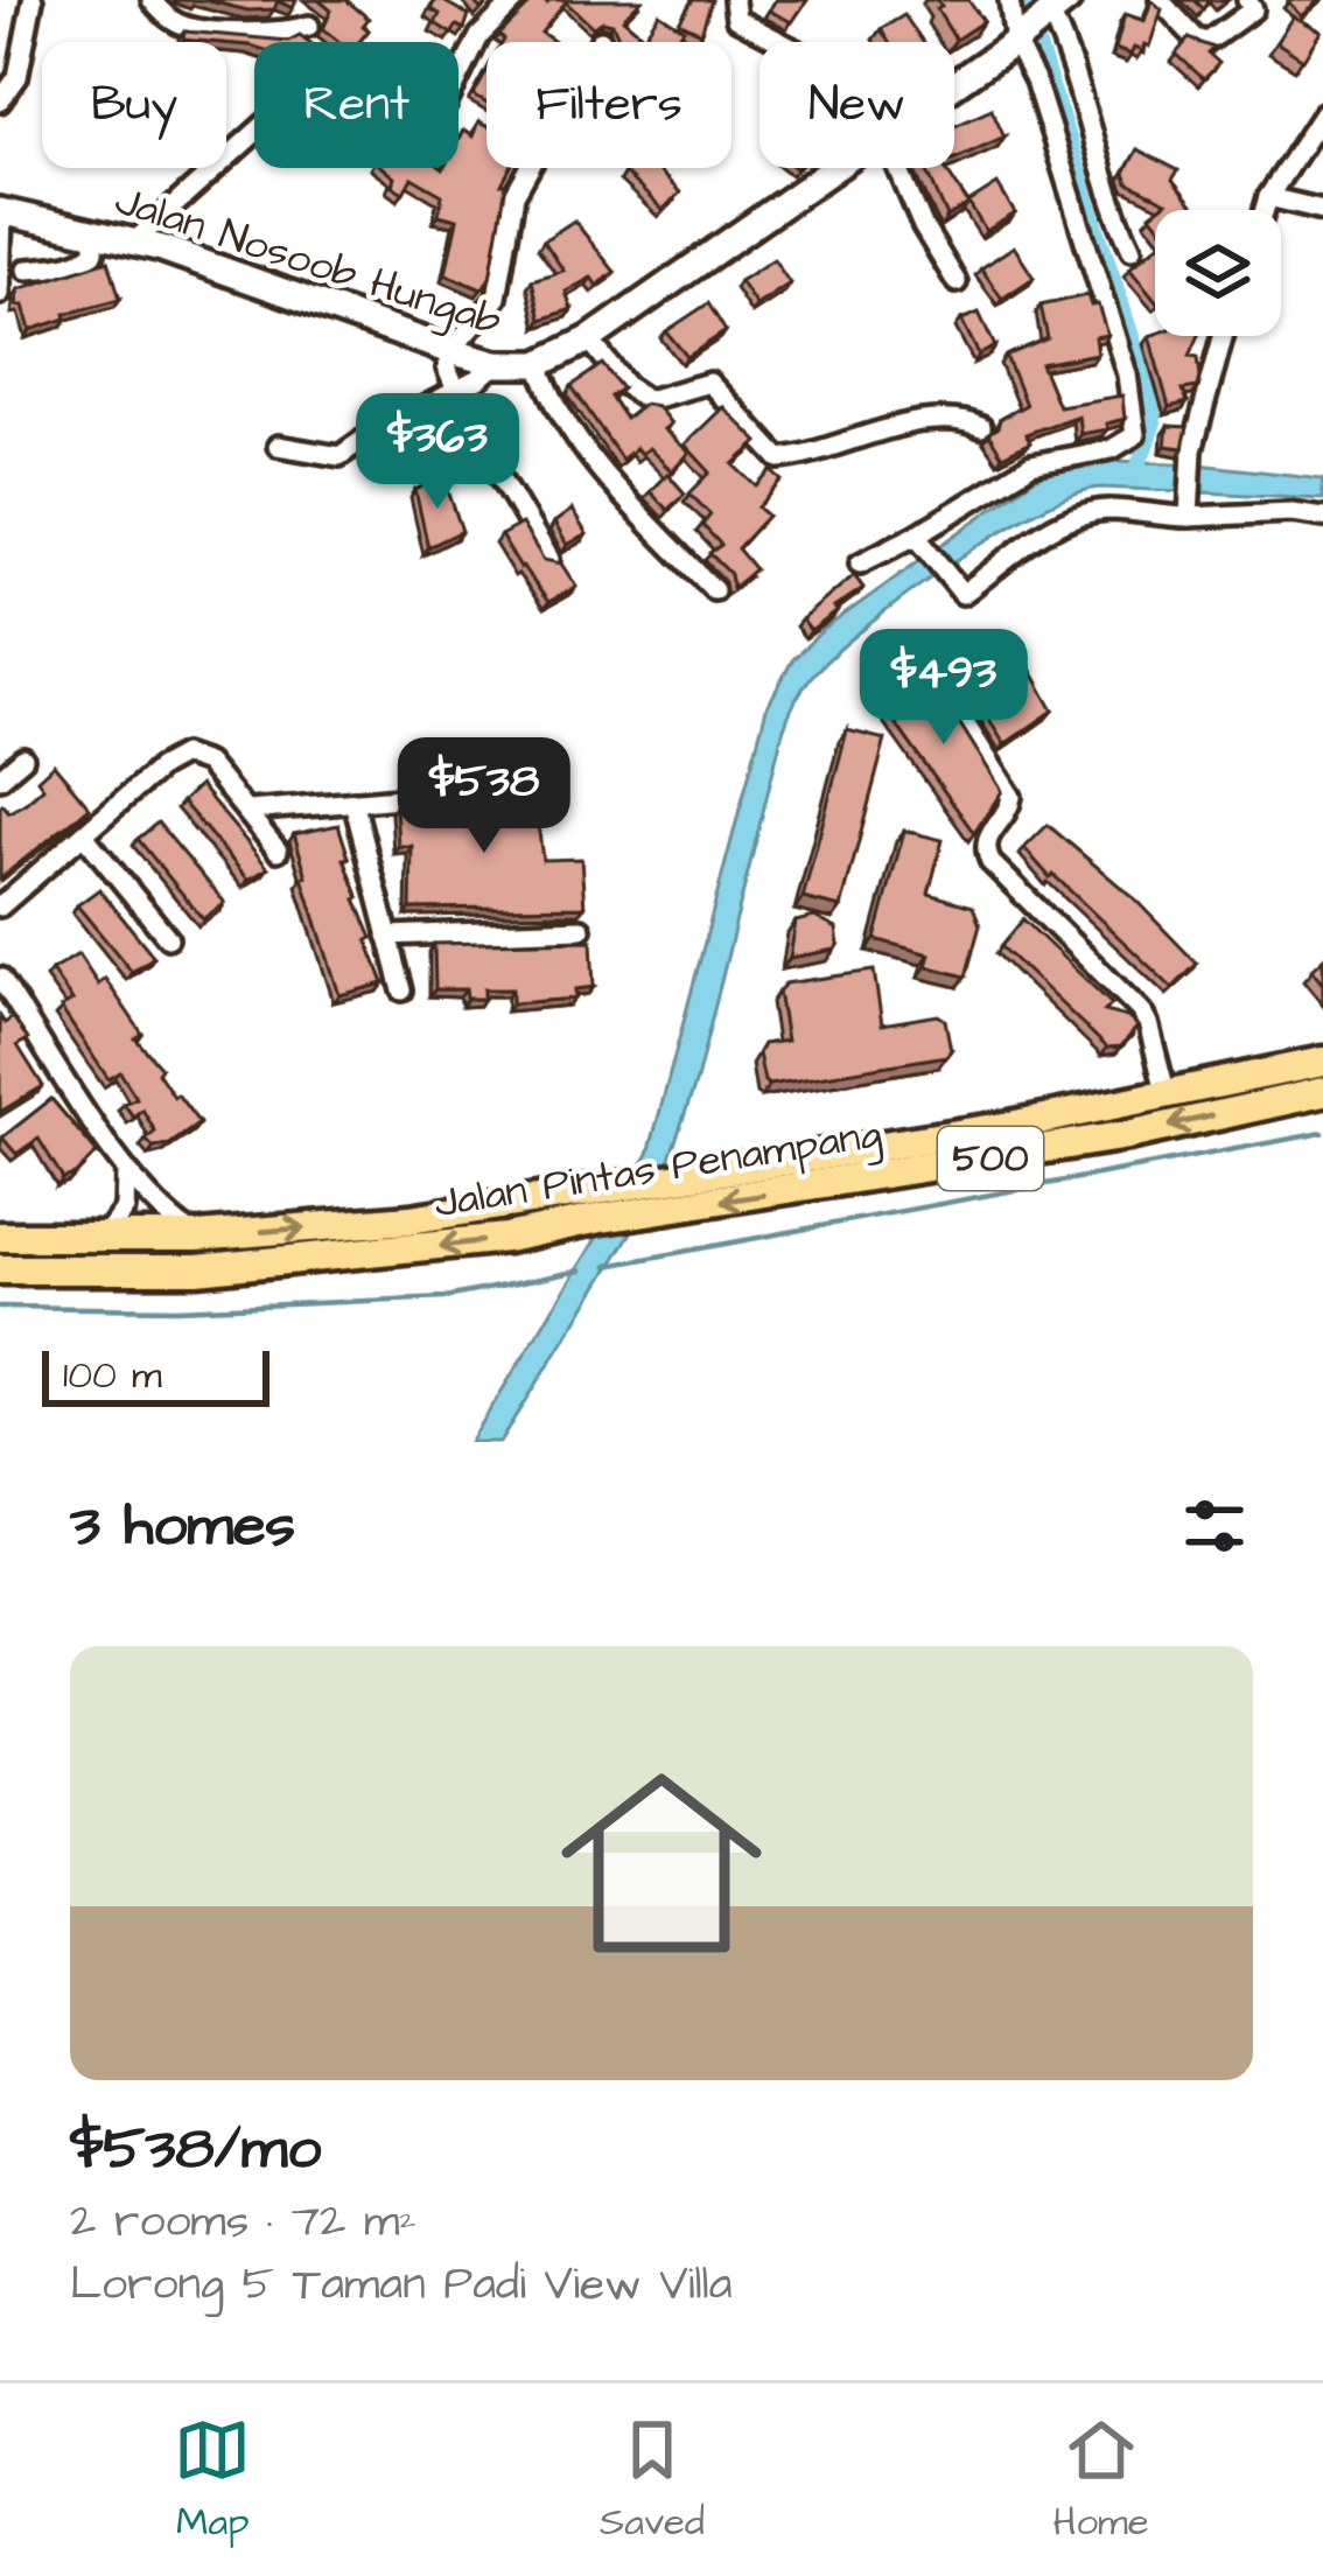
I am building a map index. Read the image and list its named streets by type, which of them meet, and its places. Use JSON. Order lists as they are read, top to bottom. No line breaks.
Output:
{"streets":{"main road":["Jalan Nosoob Hungab","500","Jalan Pintas Penampang"]},"scale_bar":"100 m","page":{"chip":["Buy","Rent","Filters","New"],"price":["$363","$493","$538"],"scale":"100 m","heading":"3 homes","list":[{"name":"$538/mo","note":"2 rooms · 72 m² · Lorong 5 Taman Padi View Villa"}],"tabs":["Map","Saved","Home"]}}
